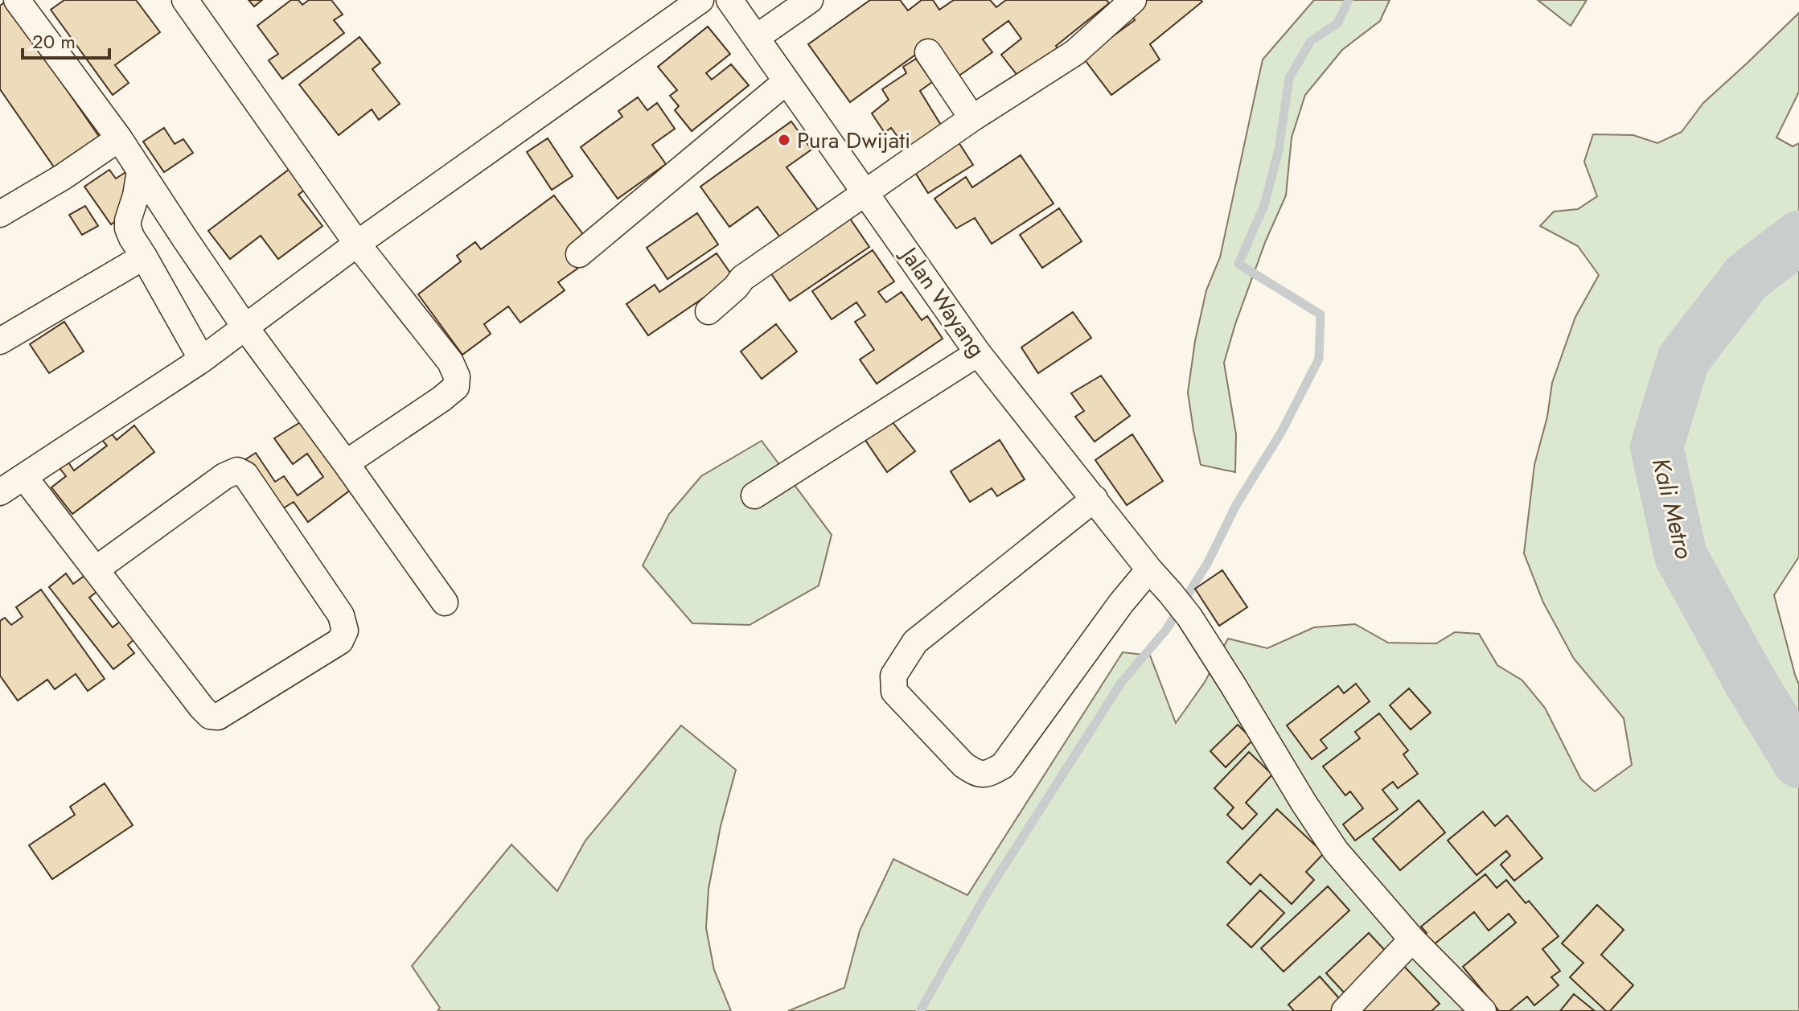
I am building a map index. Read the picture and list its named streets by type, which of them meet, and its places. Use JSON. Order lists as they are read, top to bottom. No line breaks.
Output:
{"streets":{"street":["Jalan Wayang"]},"water":["Kali Metro"],"places":["Pura Dwijati"],"scale_bar":"20 m"}
